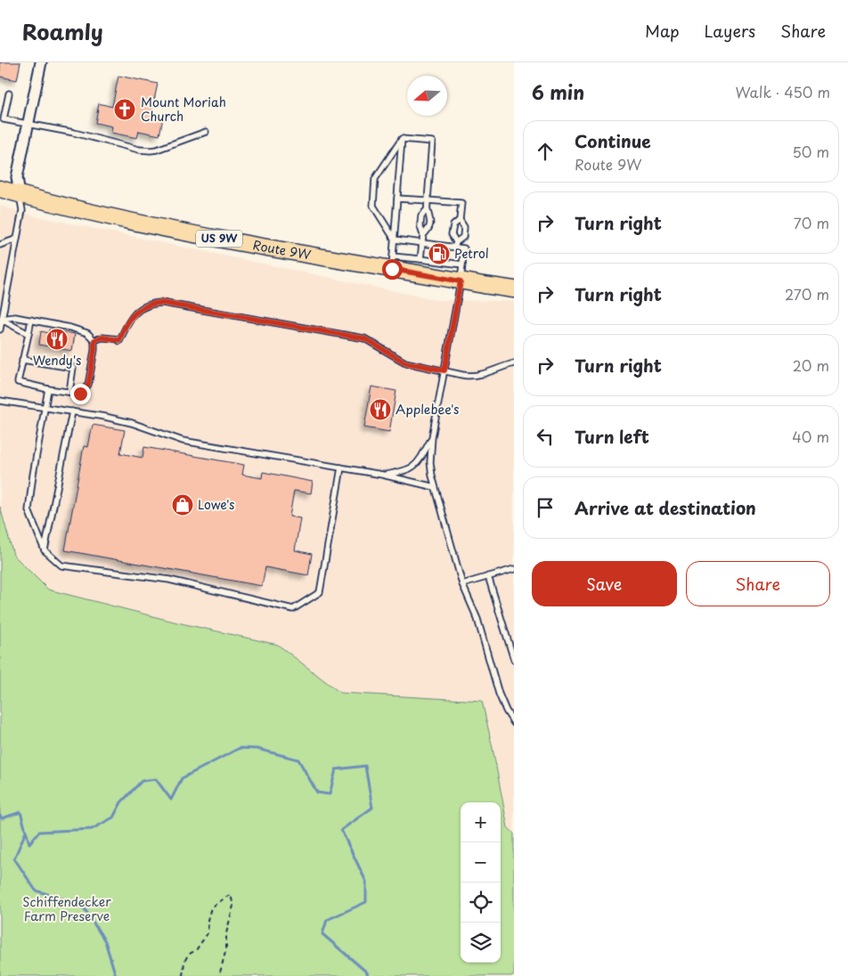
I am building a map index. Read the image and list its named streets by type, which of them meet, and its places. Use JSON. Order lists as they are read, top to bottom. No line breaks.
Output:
{"streets":{"main road":["US 9W","Route 9W"]},"parks":["Schiffendecker Farm Preserve"],"places":{"church":["Mount Moriah Church"],"fuel station":["Petrol"],"restaurant":["Wendy's","Applebee's"],"shop":["Lowe's"]},"north":"left","page":{"header":"Roamly","nav":["Map","Layers","Share"],"heading":["6 min","Walk · 450 m"],"list":[["Continue","Route 9W","50 m"],["Turn right","70 m"],["Turn right","270 m"],["Turn right","20 m"],["Turn left","40 m"],"Arrive at destination"],"buttons":["Save","Share"],"map_buttons":["+","−"]}}
